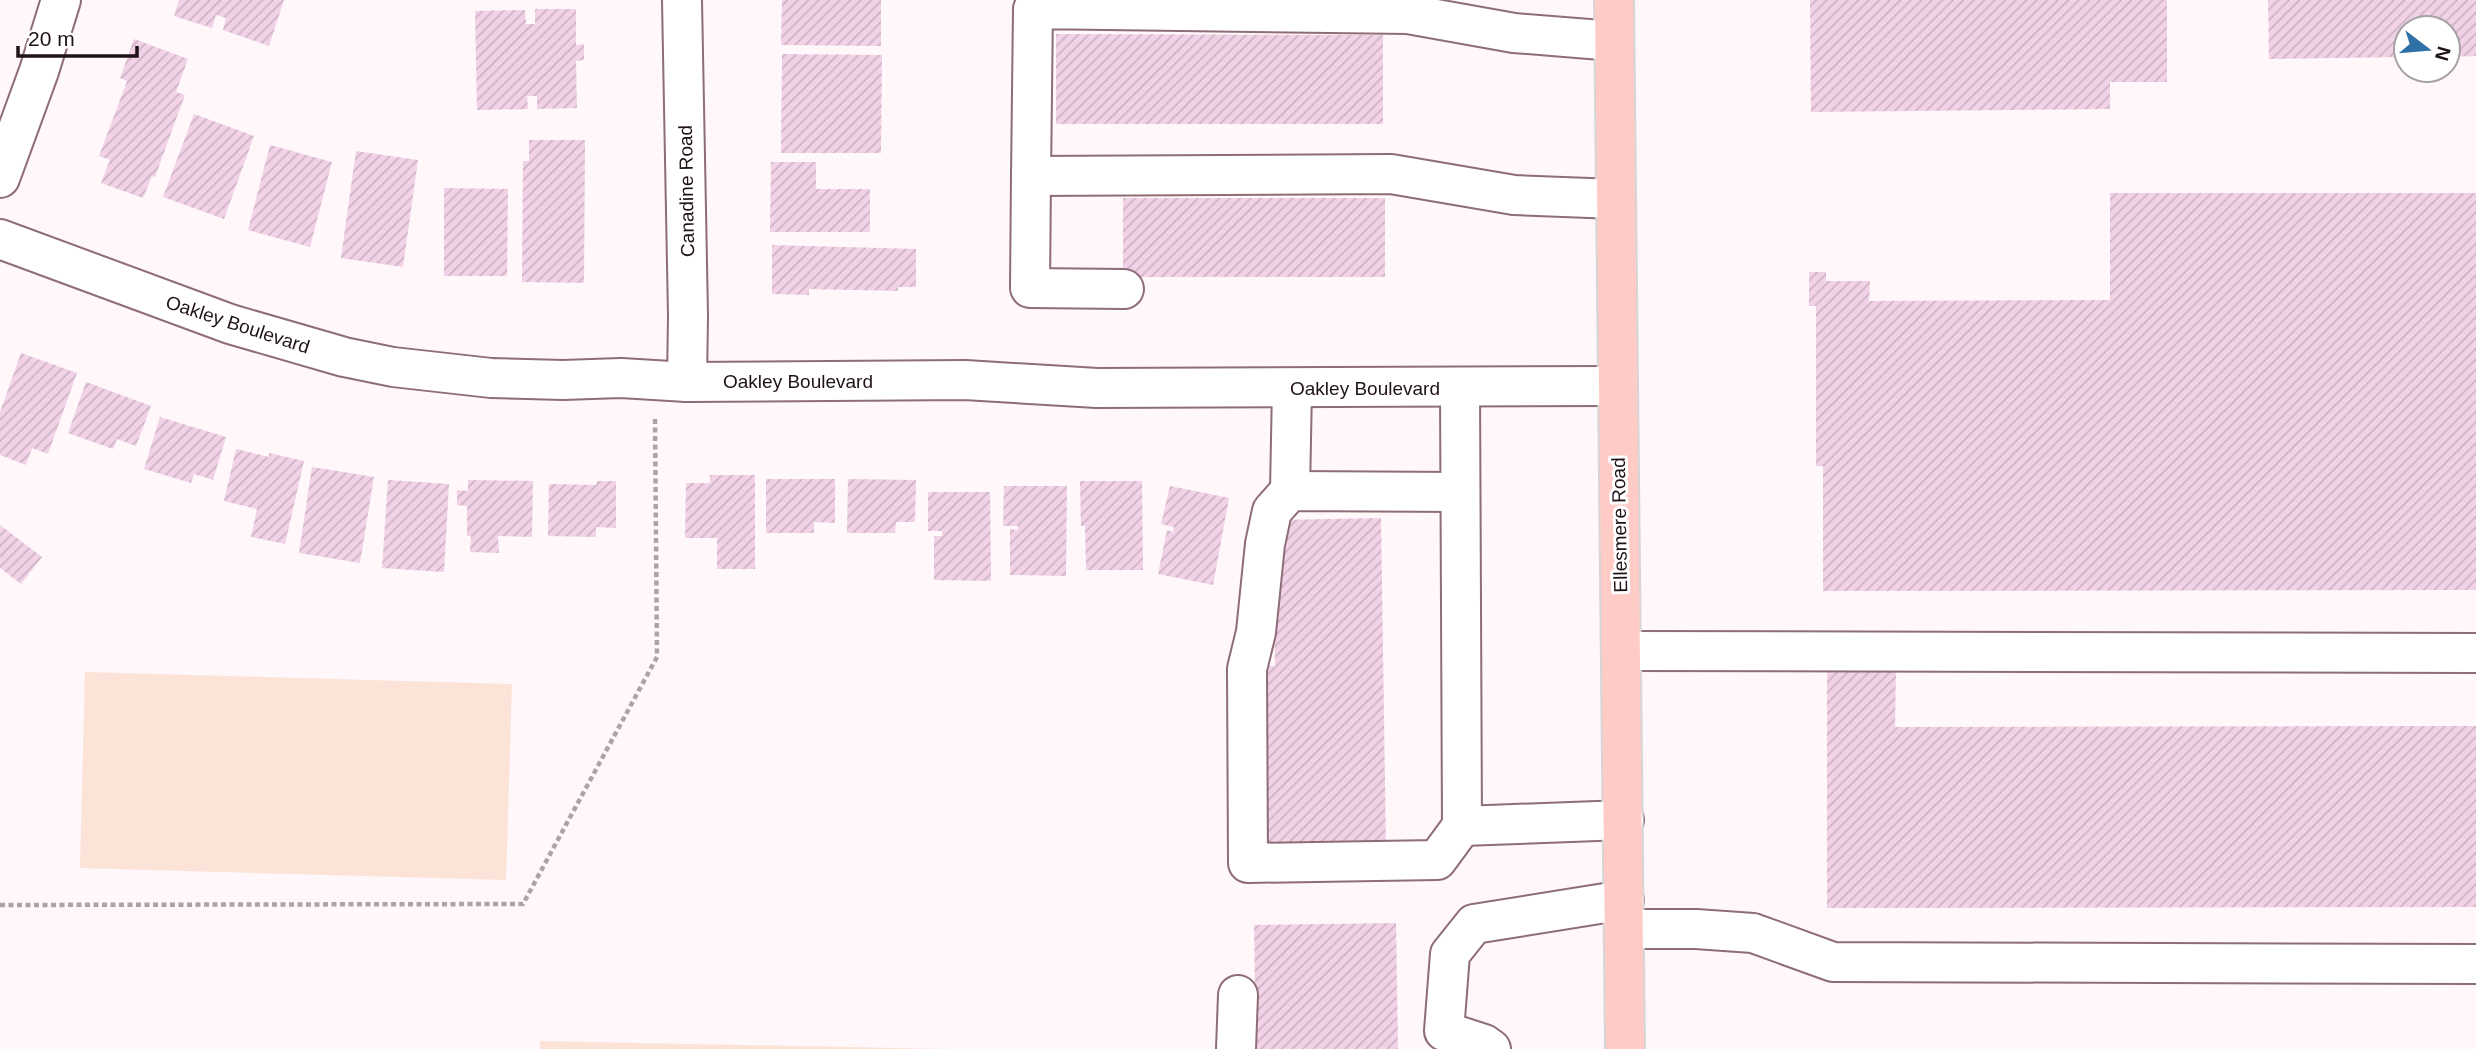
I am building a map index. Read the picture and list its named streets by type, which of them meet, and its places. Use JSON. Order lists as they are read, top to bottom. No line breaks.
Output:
{"streets":{"main road":["Ellesmere Road"],"street":["Canadine Road","Oakley Boulevard"]},"crossings":[["Canadine Road","Oakley Boulevard"],["Oakley Boulevard","Ellesmere Road"]],"scale_bar":"20 m","north":"right"}
